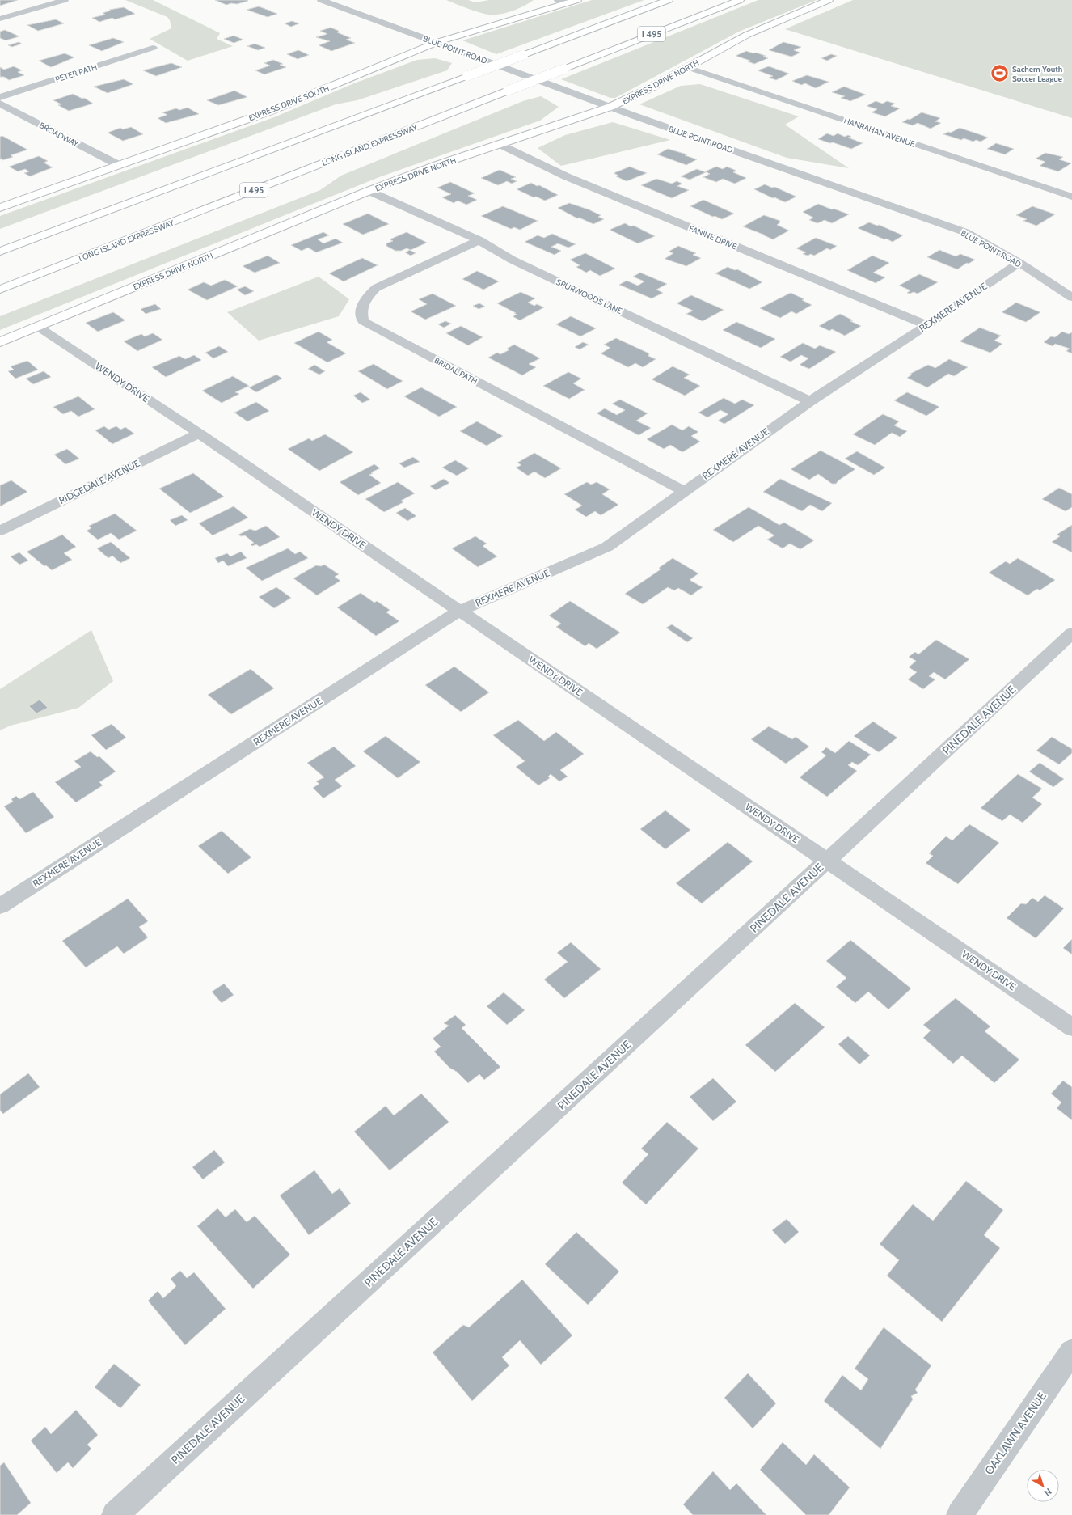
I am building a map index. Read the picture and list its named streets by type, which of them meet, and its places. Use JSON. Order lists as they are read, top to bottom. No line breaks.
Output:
{"streets":{"main road":["I 495","EXPRESS DRIVE NORTH","EXPRESS DRIVE SOUTH","LONG ISLAND EXPRESSWAY"],"street":["BLUE POINT ROAD","PETER PATH","HANRAHAN AVENUE","BROADWAY","FANINE DRIVE","SPURWOODS LANE","REXMERE AVENUE","BRIDAL PATH","WENDY DRIVE","RIDGEDALE AVENUE","PINEDALE AVENUE","OAKLAWN AVENUE"]},"crossings":[["BLUE POINT ROAD","EXPRESS DRIVE NORTH"],["BLUE POINT ROAD","EXPRESS DRIVE SOUTH"],["BLUE POINT ROAD","REXMERE AVENUE"],["EXPRESS DRIVE NORTH","HANRAHAN AVENUE"],["EXPRESS DRIVE NORTH","FANINE DRIVE"],["EXPRESS DRIVE NORTH","SPURWOODS LANE"],["EXPRESS DRIVE NORTH","WENDY DRIVE"],["EXPRESS DRIVE SOUTH","BROADWAY"],["FANINE DRIVE","REXMERE AVENUE"],["SPURWOODS LANE","REXMERE AVENUE"],["SPURWOODS LANE","BRIDAL PATH"],["REXMERE AVENUE","BRIDAL PATH"],["REXMERE AVENUE","WENDY DRIVE"],["WENDY DRIVE","RIDGEDALE AVENUE"],["WENDY DRIVE","PINEDALE AVENUE"]],"places":{"sports":["Sachem Youth Soccer League"]},"north":"bottom right"}
